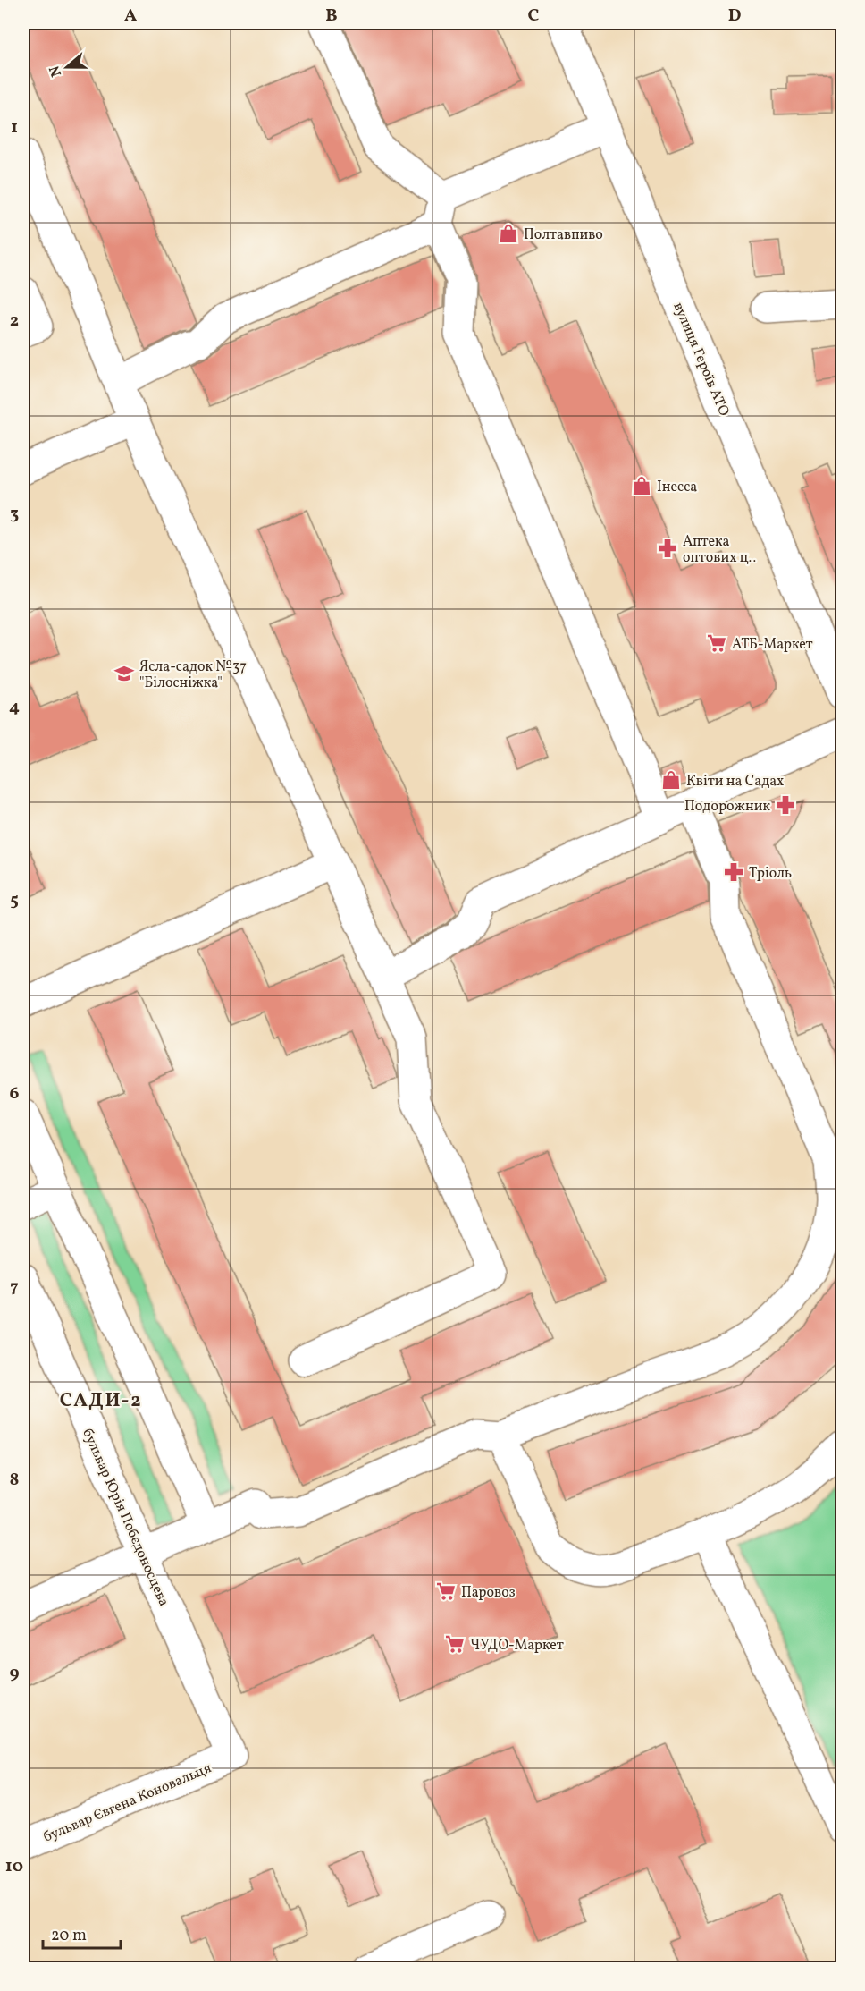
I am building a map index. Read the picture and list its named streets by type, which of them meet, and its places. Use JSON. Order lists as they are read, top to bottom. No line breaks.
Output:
{"streets":{"street":["вулиця Героїв АТО","бульвар Юрія Побєдоносцева","бульвар Євгена Коновальця"]},"crossings":[["бульвар Юрія Побєдоносцева","бульвар Євгена Коновальця"]],"districts":["САДИ-2"],"places":{"shop":["Полтавпиво","Інесса","Квіти на Садах"],"pharmacy":["Аптека оптових ц‥","Подорожник","Тріоль"],"supermarket":["АТБ-Маркет","Паровоз","ЧУДО-Маркет"],"school or university":["Ясла-садок №37 \"Білосніжка\""]},"scale_bar":"20 m","north":"left","grid":{"columns":["A","B","C","D"],"rows":["1","2","3","4","5","6","7","8","9","10"]}}
